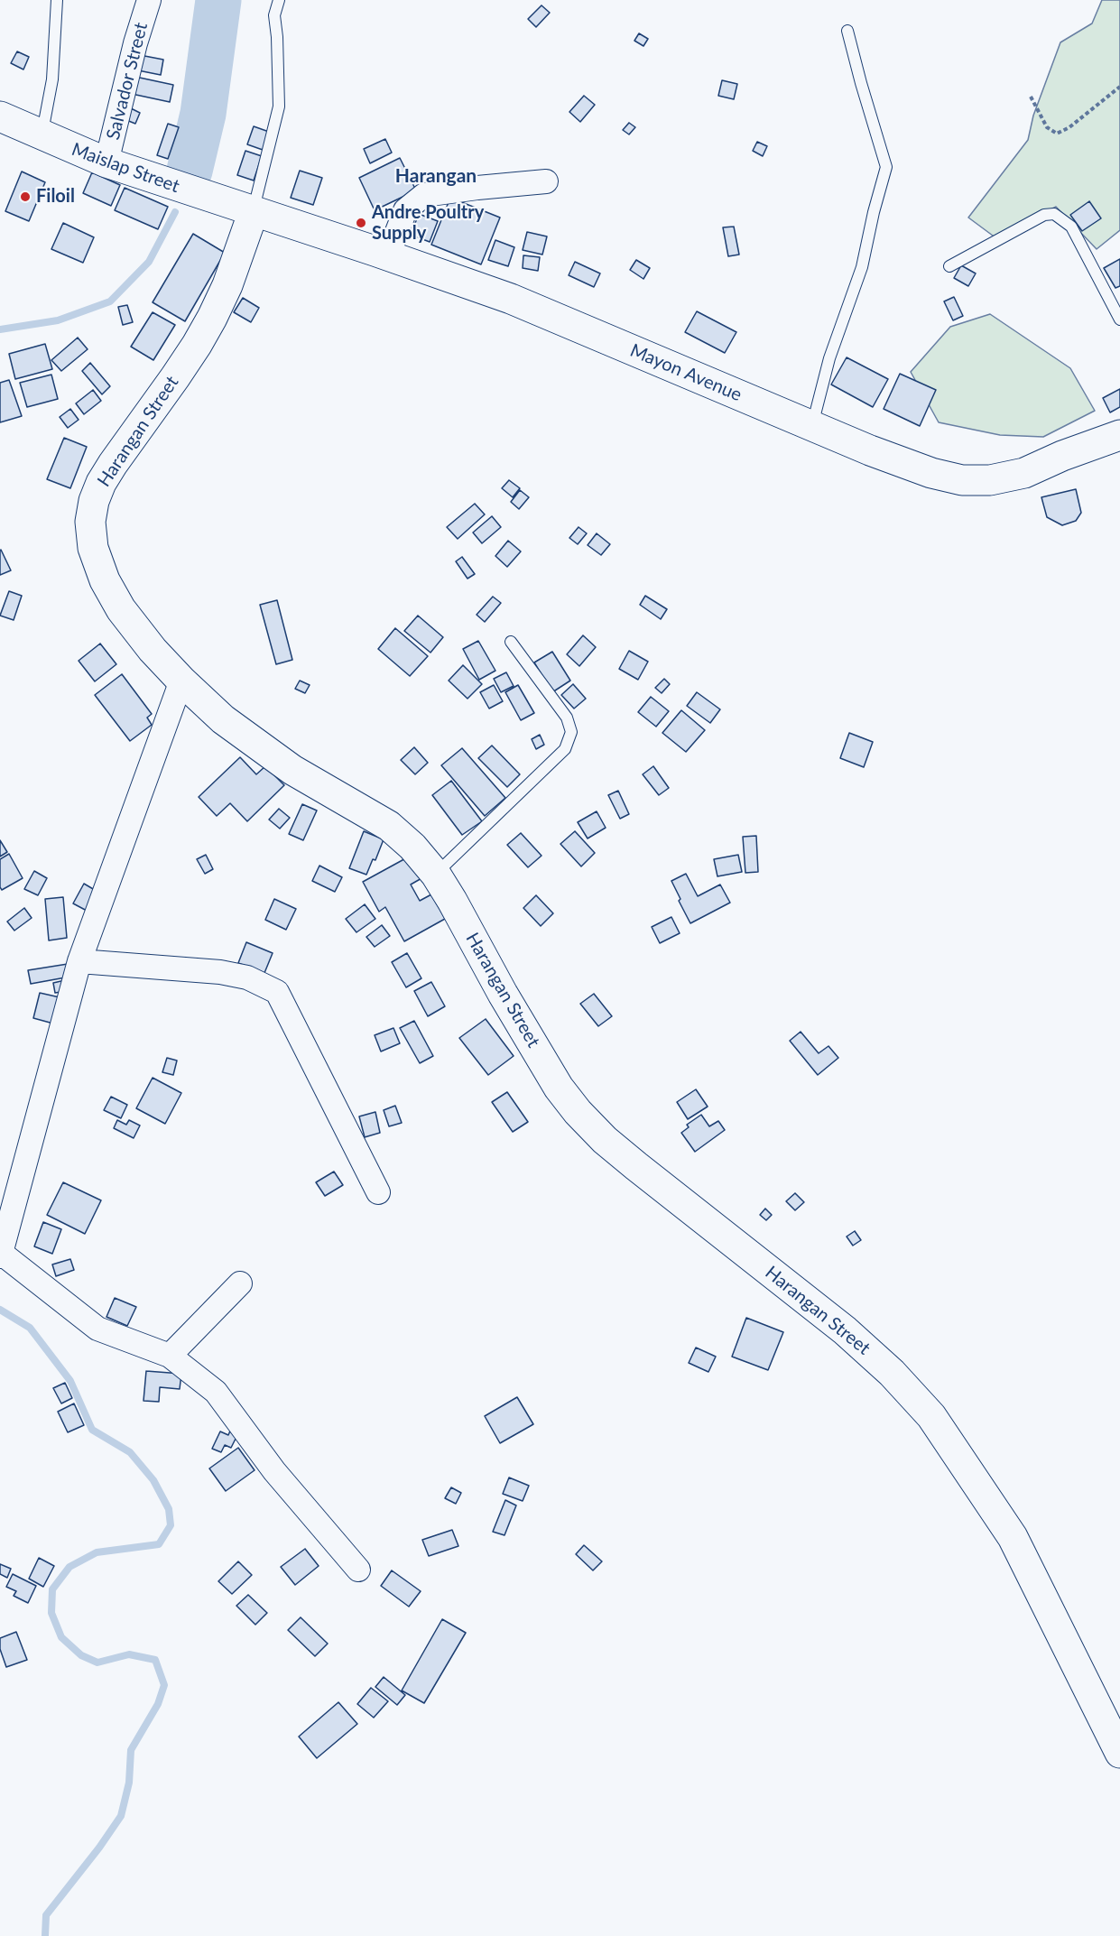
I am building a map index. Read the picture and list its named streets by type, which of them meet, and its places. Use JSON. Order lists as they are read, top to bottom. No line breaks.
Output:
{"streets":{"main road":["Maislap Street","Mayon Avenue","Harangan Street"],"street":["Salvador Street"]},"crossings":[["Salvador Street","Maislap Street"],["Maislap Street","Mayon Avenue"],["Maislap Street","Harangan Street"],["Mayon Avenue","Harangan Street"]],"districts":["Harangan"],"places":["Filoil","Andre Poultry Supply"]}
